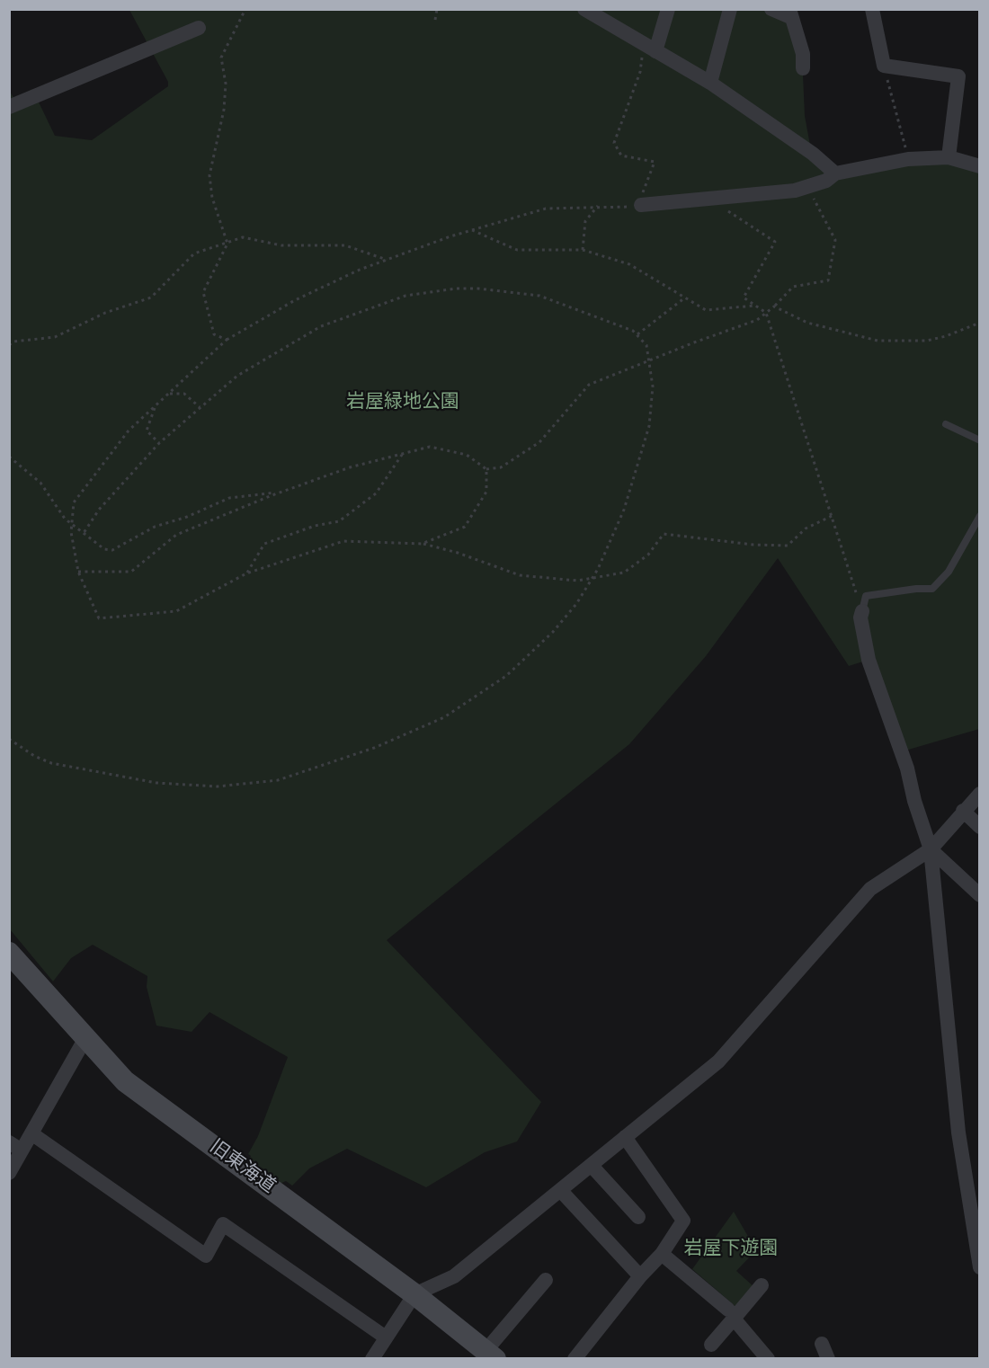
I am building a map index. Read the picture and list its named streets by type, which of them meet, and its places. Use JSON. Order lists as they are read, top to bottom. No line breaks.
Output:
{"streets":{"street":["旧東海道"]},"parks":["岩屋緑地公園","岩屋下遊園"]}
